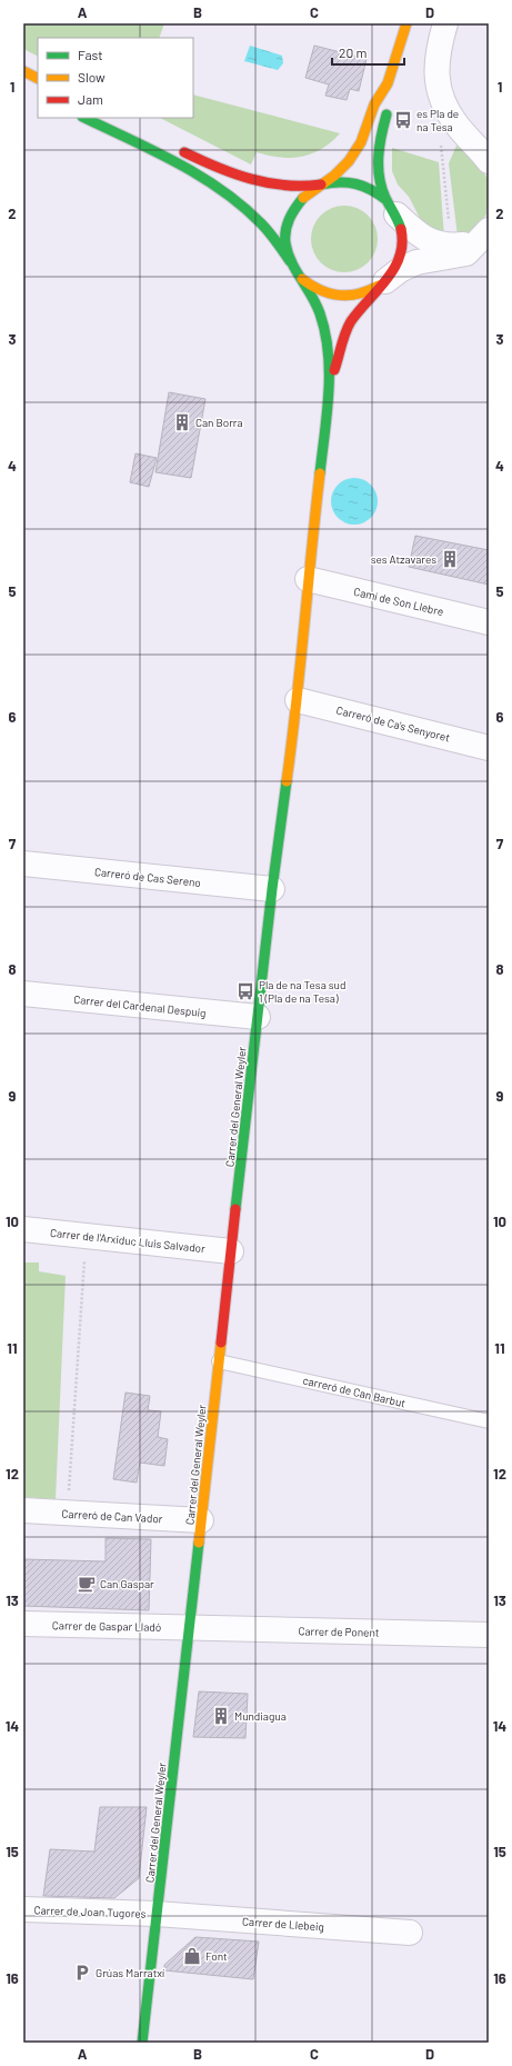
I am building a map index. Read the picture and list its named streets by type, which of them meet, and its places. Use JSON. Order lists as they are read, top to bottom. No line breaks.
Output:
{"streets":{"main road":["Carrer del General Weyler"],"street":["Camí de Son Llebre","Carreró de Ca's Senyoret","Carreró de Cas Sereno","Carrer del Cardenal Despuig","Carrer de l'Arxiduc Lluis Salvador","Carreró de Can Vador","Carrer de Gaspar Lladó","Carrer de Ponent","Carrer de Joan Tugores","Carrer de Llebeig"],"lane":["carreró de Can Barbut"]},"crossings":[["Camí de Son Llebre","Carrer del General Weyler"],["Carreró de Ca's Senyoret","Carrer del General Weyler"],["Carreró de Cas Sereno","Carrer del General Weyler"],["Carrer del Cardenal Despuig","Carrer del General Weyler"],["Carrer del General Weyler","Carrer de l'Arxiduc Lluis Salvador"],["Carrer del General Weyler","carreró de Can Barbut"],["Carrer del General Weyler","Carreró de Can Vador"],["Carrer del General Weyler","Carrer de Gaspar Lladó"],["Carrer del General Weyler","Carrer de Ponent"],["Carrer del General Weyler","Carrer de Joan Tugores"],["Carrer del General Weyler","Carrer de Llebeig"],["Carrer de Gaspar Lladó","Carrer de Ponent"],["Carrer de Joan Tugores","Carrer de Llebeig"]],"places":{"bus stop":["es Pla de na Tesa","Pla de na Tesa sud 1 (Pla de na Tesa)"],"building":["Can Borra","ses Atzavares","Mundiagua"],"cafe":["Can Gaspar"],"shop":["Font"],"parking":["Grúas Marratxí"]},"legend":["Fast","Slow","Jam"],"scale_bar":"20 m","grid":{"columns":["A","B","C","D"],"rows":["1","2","3","4","5","6","7","8","9","10","11","12","13","14","15","16"]}}
